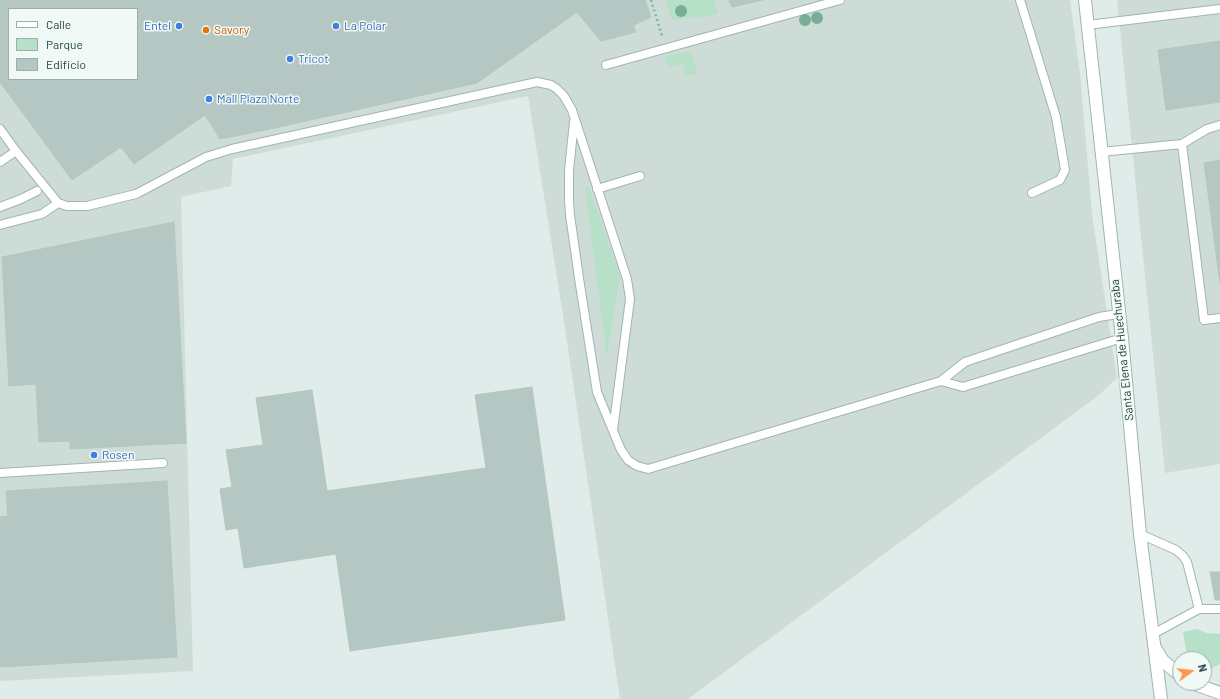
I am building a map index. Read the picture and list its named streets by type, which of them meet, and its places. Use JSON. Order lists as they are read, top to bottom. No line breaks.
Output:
{"streets":{"street":["Santa Elena de Huechuraba"]},"places":["Entel","La Polar","Savory","Tricot","Mall Plaza Norte","Rosen"],"legend":["Calle","Parque","Edificio"],"north":"right"}
